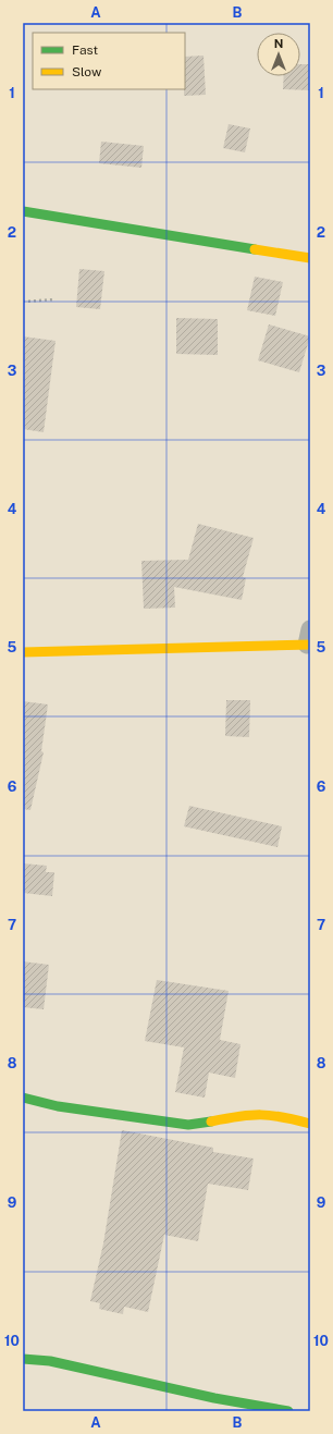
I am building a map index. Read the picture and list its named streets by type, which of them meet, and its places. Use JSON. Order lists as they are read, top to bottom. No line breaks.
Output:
{"legend":["Fast","Slow"],"north":"top","grid":{"columns":["A","B"],"rows":["1","2","3","4","5","6","7","8","9","10"]}}
